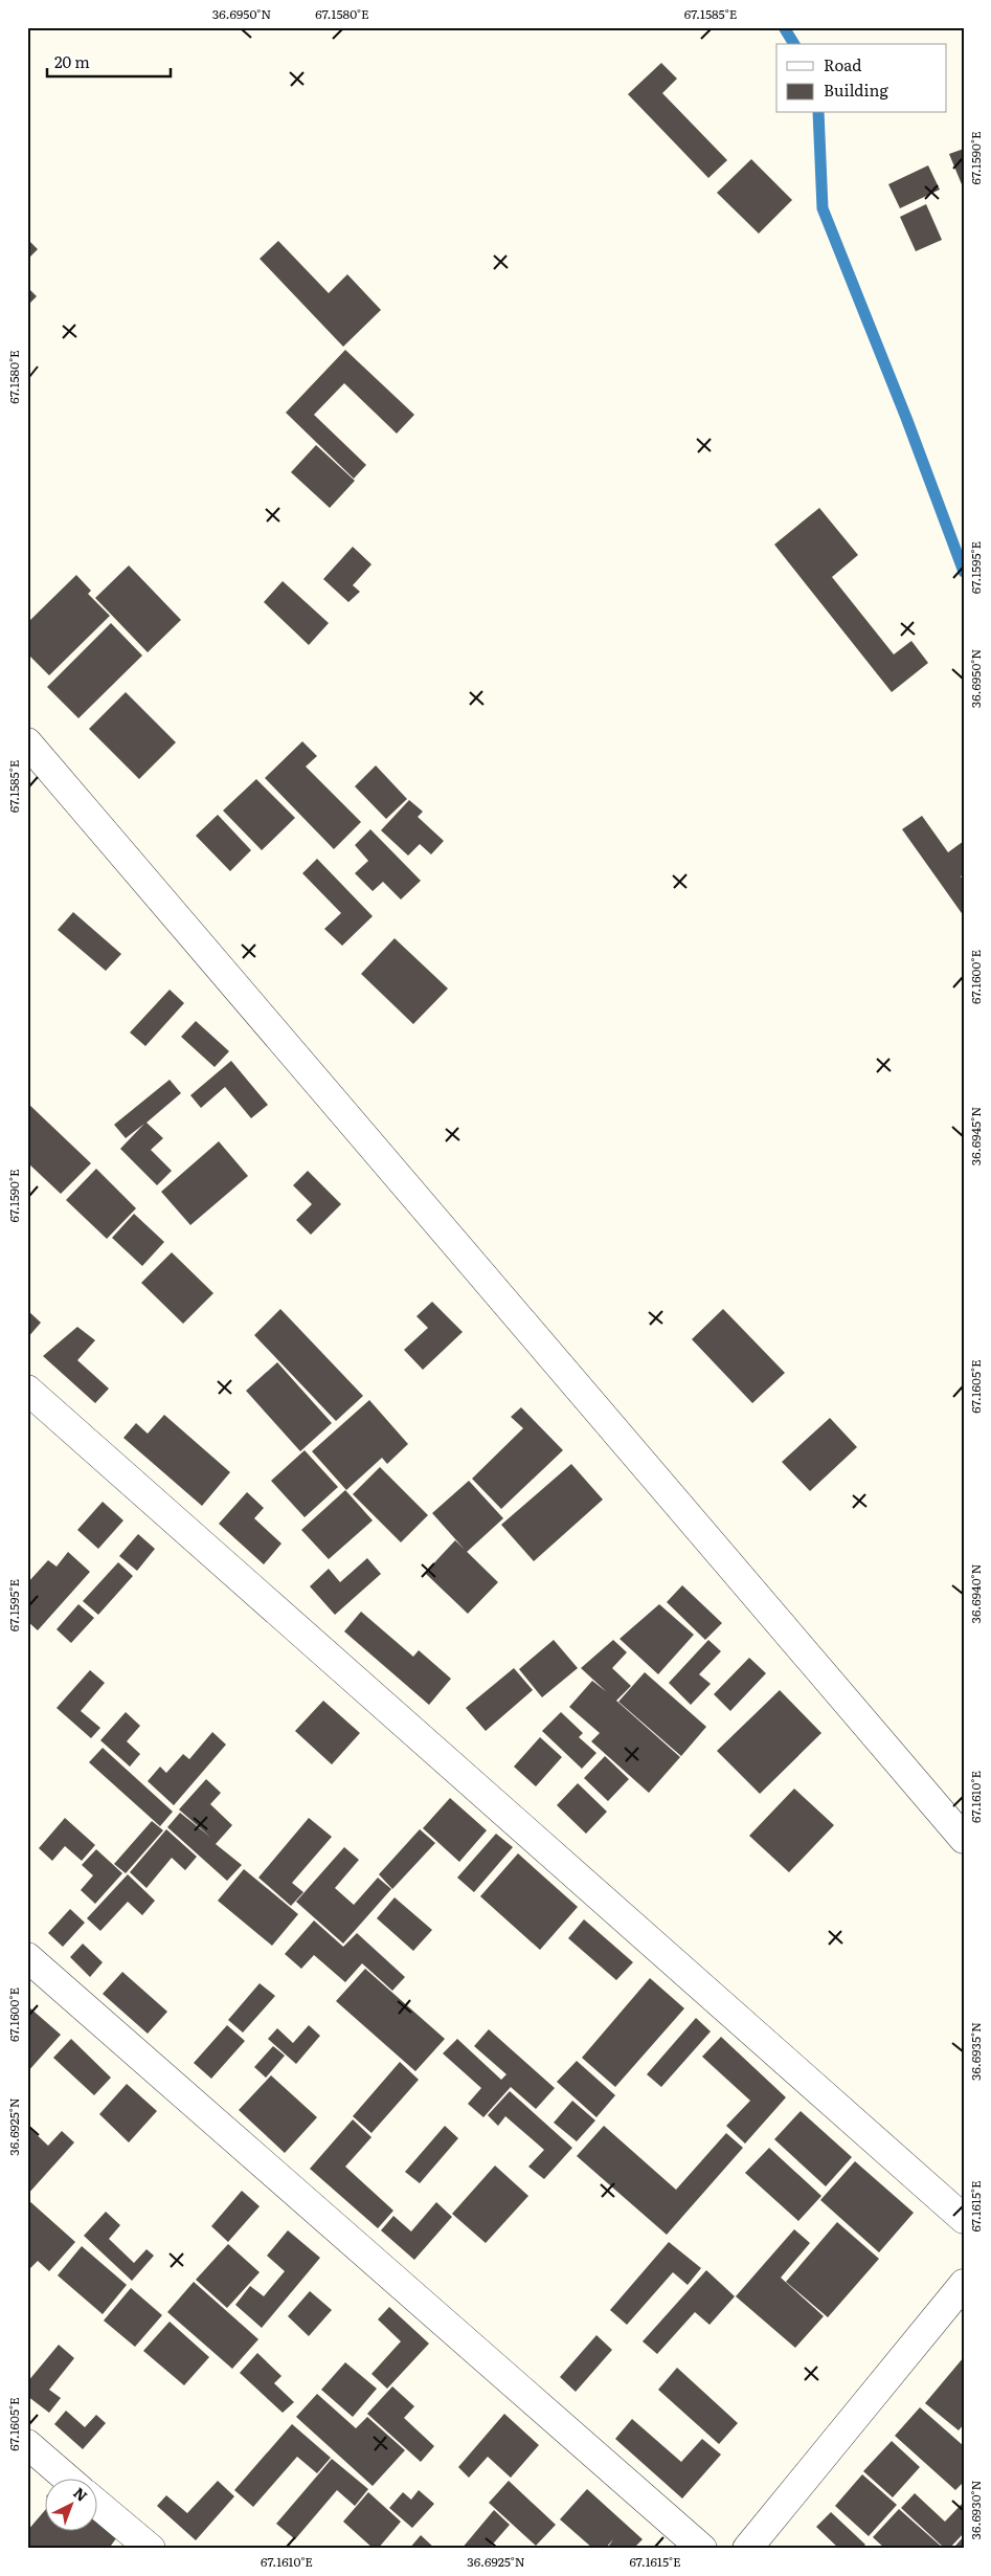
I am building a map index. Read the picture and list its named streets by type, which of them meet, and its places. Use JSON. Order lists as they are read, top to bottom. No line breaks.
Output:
{"legend":["Road","Building"],"scale_bar":"20 m","north":"top right","coordinates":["36.6950°N","67.1580°E","67.1585°E","67.1590°E","67.1595°E","67.1600°E","36.6945°N","67.1605°E","36.6940°N","67.1610°E","36.6935°N","36.6925°N","67.1615°E","36.6930°N"]}
